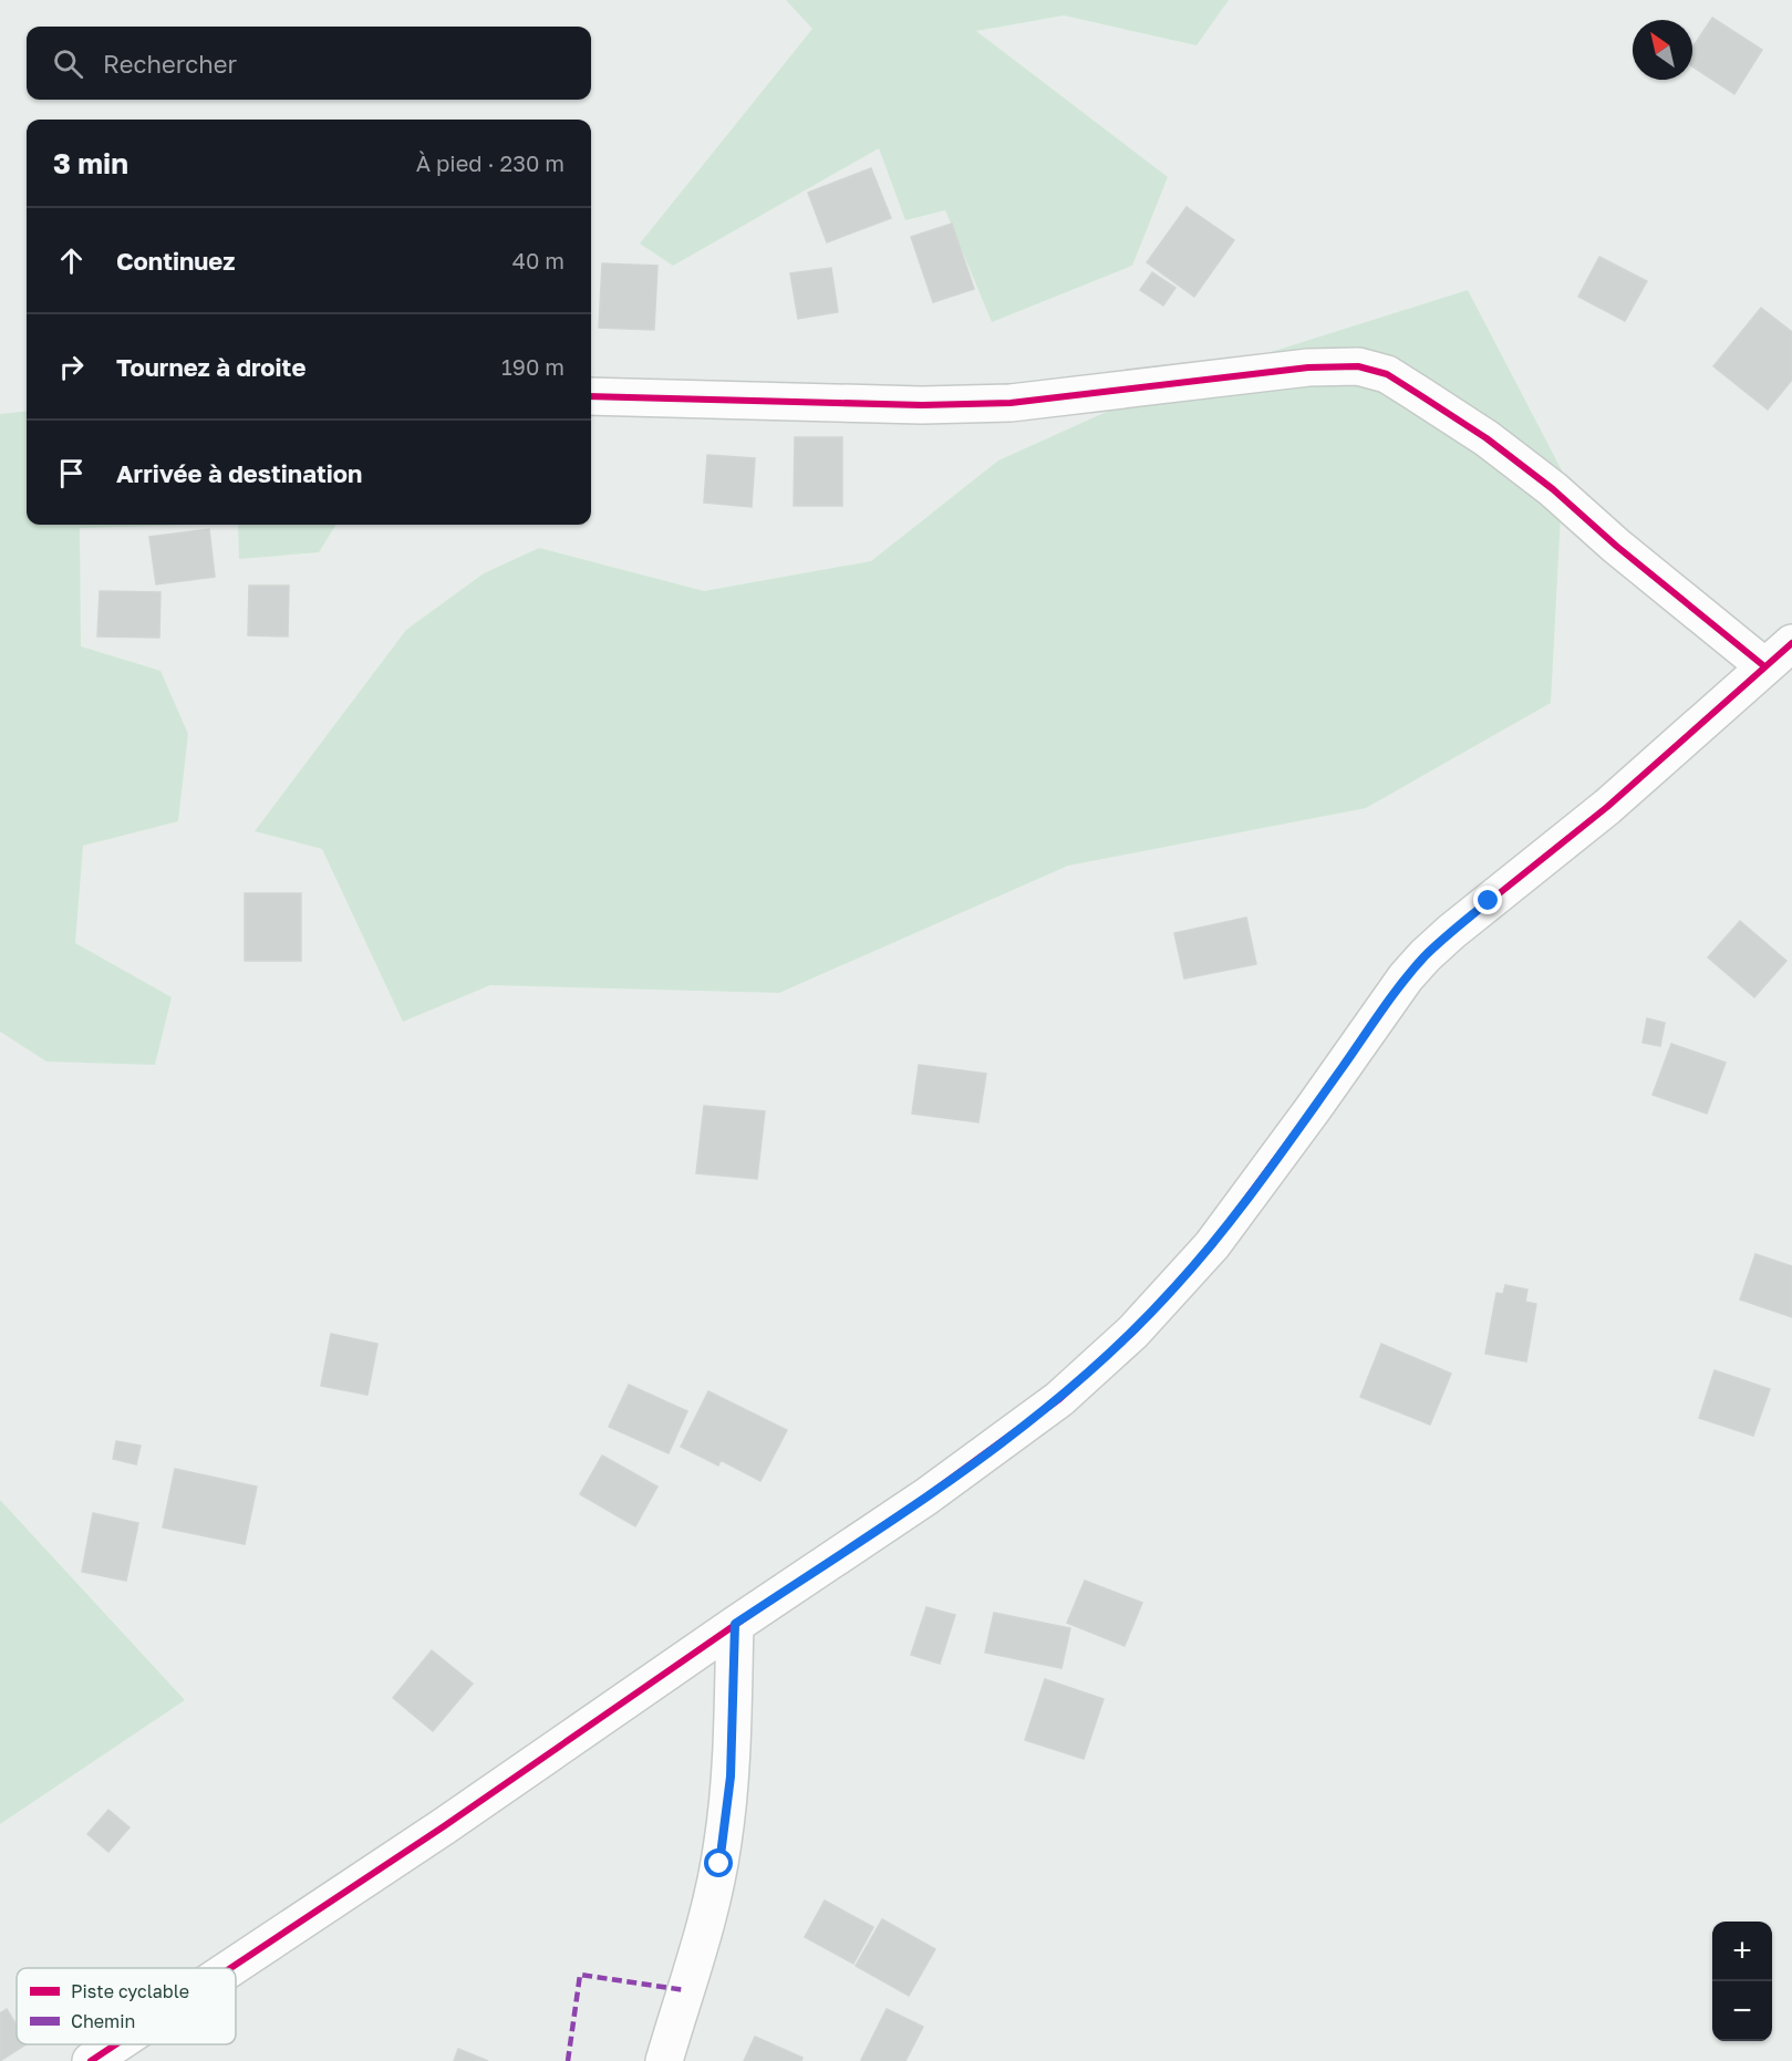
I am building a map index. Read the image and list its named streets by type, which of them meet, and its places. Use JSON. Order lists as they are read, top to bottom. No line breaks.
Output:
{"legend":["Piste cyclable","Chemin"],"north":"top left","page":{"search":"Rechercher","heading":["3 min","À pied · 230 m"],"list":[["Continuez","40 m"],["Tournez à droite","190 m"],"Arrivée à destination"],"map_buttons":["+","−"]}}
